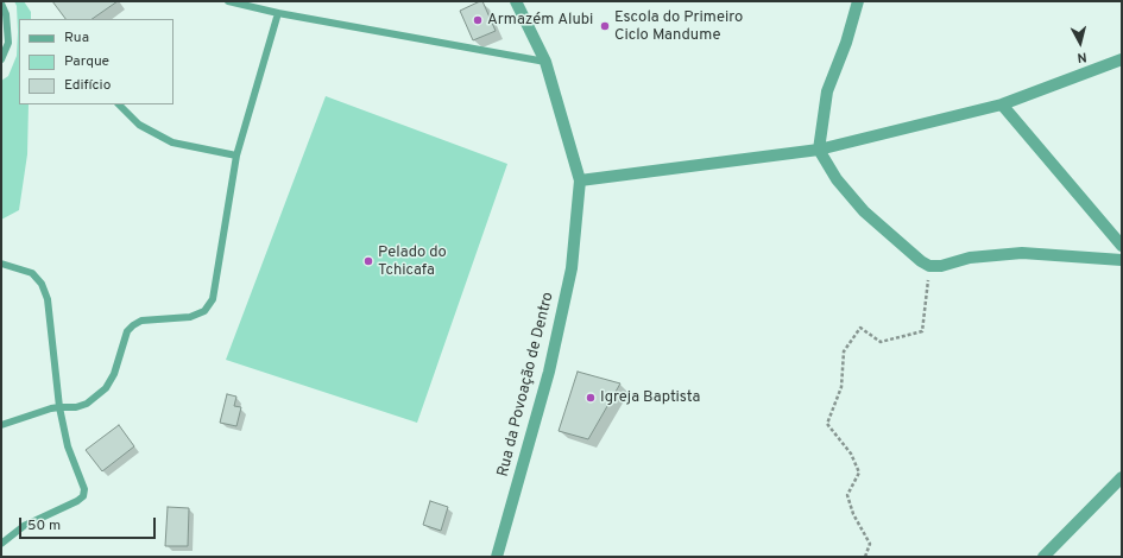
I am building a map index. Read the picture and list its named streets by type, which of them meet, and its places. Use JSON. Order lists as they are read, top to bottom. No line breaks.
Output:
{"streets":{"street":["Rua da Povoação de Dentro"]},"places":["Armazém Alubi","Escola do Primeiro Ciclo Mandume","Pelado do Tchicafa","Igreja Baptista"],"legend":["Rua","Parque","Edifício"],"scale_bar":"50 m","north":"bottom"}
